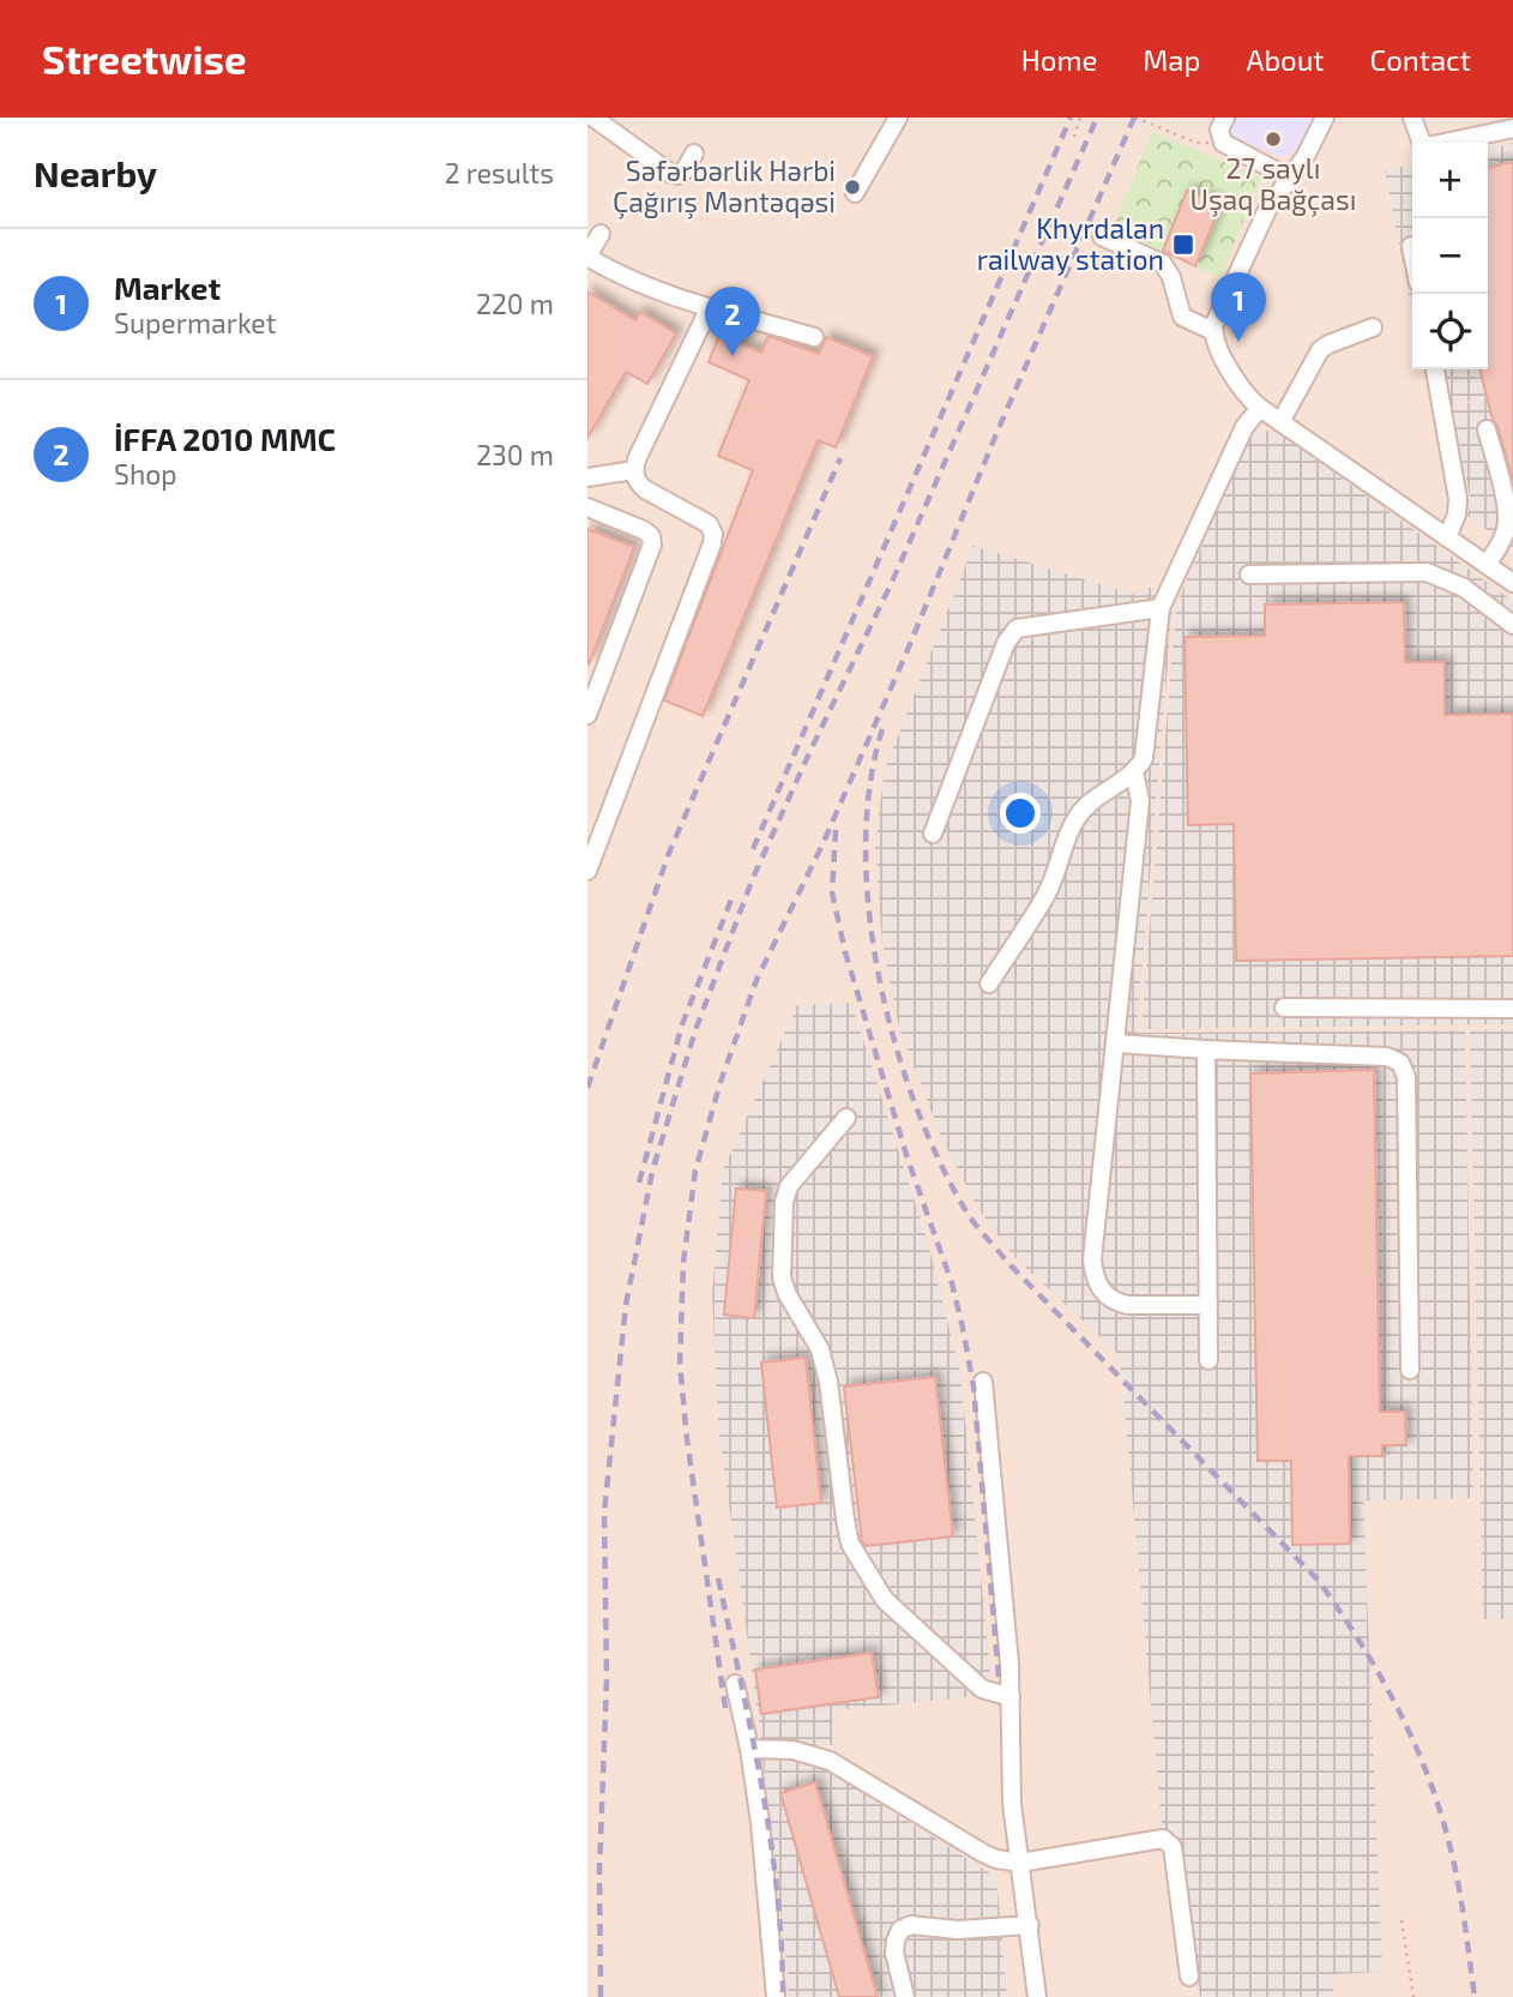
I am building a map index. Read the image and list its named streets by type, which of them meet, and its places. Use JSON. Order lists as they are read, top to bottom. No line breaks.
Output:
{"places":{"other":["27 saylı Uşaq Bağçası","Səfərbərlik Hərbi Çağırış Məntəqəsi"],"transit":["Khyrdalan railway station"]},"page":{"header":"Streetwise","nav":["Home","Map","About","Contact"],"heading":["Nearby","2 results"],"map_buttons":["+","−"],"list":[{"mark":"1","name":"Market","note":"Supermarket","value":"220 m"},{"mark":"2","name":"İFFA 2010 MMC","note":"Shop","value":"230 m"}],"pins":["1","2"]}}
